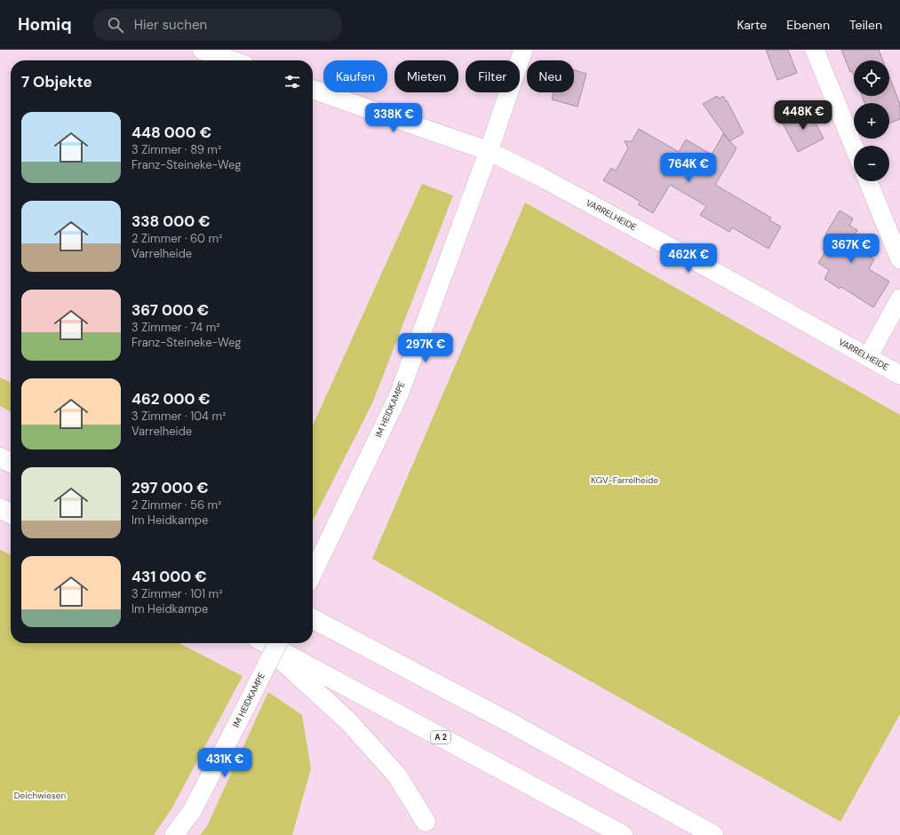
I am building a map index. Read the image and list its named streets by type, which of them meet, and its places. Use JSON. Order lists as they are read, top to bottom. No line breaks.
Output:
{"streets":{"highway":["A 2"],"street":["VARRELHEIDE","IM HEIDKAMPE"]},"crossings":[["VARRELHEIDE","IM HEIDKAMPE"]],"parks":["KGV-Farrelheide","Deichwiesen"],"page":{"header":"Homiq","search":"Hier suchen","nav":["Karte","Ebenen","Teilen"],"map_buttons":["+","−"],"chip":["Kaufen","Mieten","Filter","Neu"],"heading":"7 Objekte","price":["448K €","338K €","764K €","367K €","462K €","297K €","431K €"],"list":[{"name":"448 000 €","note":"3 Zimmer · 89 m² · Franz-Steineke-Weg"},{"name":"338 000 €","note":"2 Zimmer · 60 m² · Varrelheide"},{"name":"367 000 €","note":"3 Zimmer · 74 m² · Franz-Steineke-Weg"},{"name":"462 000 €","note":"3 Zimmer · 104 m² · Varrelheide"},{"name":"297 000 €","note":"2 Zimmer · 56 m² · Im Heidkampe"},{"name":"431 000 €","note":"3 Zimmer · 101 m² · Im Heidkampe"}]}}
